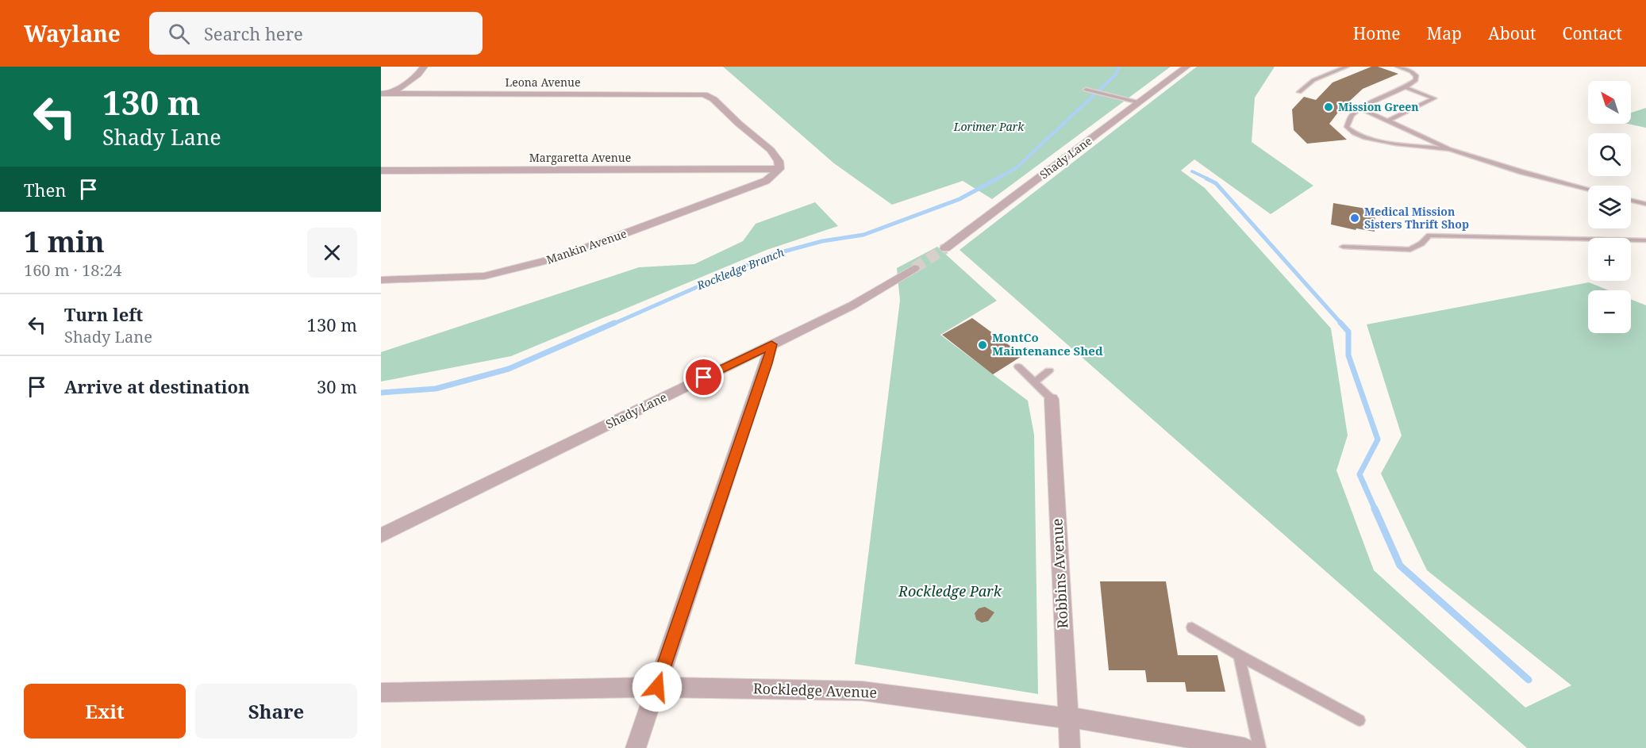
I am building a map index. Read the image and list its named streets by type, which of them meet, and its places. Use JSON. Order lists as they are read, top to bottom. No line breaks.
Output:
{"streets":{"street":["Leona Avenue","Margaretta Avenue","Shady Lane","Mankin Avenue","Robbins Avenue","Rockledge Avenue"]},"crossings":[["Leona Avenue","Margaretta Avenue"],["Leona Avenue","Mankin Avenue"],["Margaretta Avenue","Mankin Avenue"],["Robbins Avenue","Rockledge Avenue"]],"water":["Rockledge Branch"],"parks":["Lorimer Park","Rockledge Park"],"places":["Mission Green","Medical Mission Sisters Thrift Shop","MontCo Maintenance Shed"],"north":"top left","page":{"header":"Waylane","search":"Search here","nav":["Home","Map","About","Contact"],"turn":["130 m","Shady Lane"],"map_buttons":["+","−"],"then":"Then","heading":["1 min","160 m · 18:24"],"list":[{"name":"Turn left","note":"Shady Lane","value":"130 m"},{"name":"Arrive at destination","value":"30 m"}],"buttons":["Exit","Share"]}}
